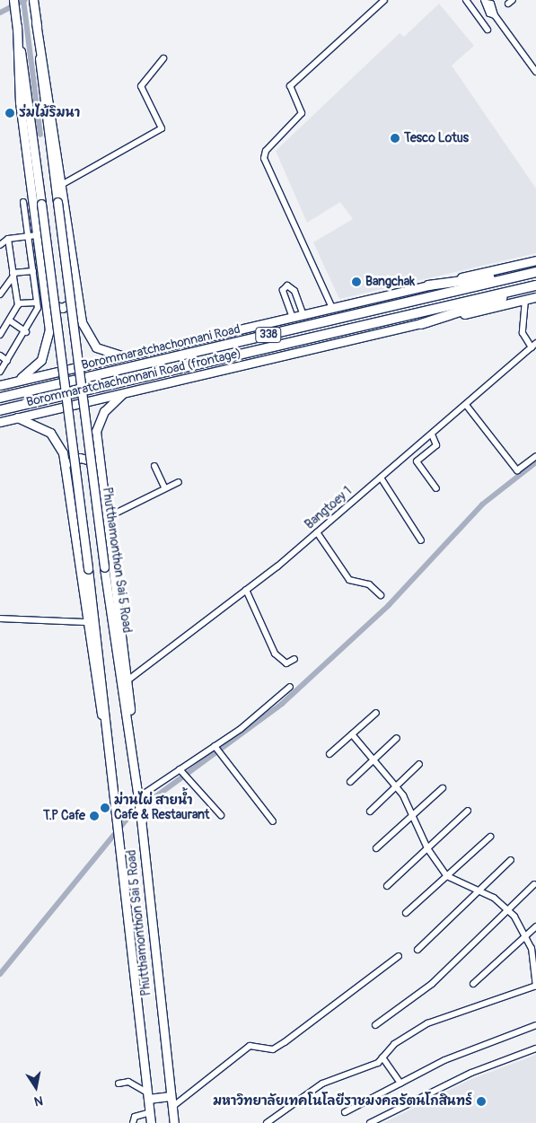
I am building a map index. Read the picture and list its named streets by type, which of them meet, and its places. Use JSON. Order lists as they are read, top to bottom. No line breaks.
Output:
{"streets":{"highway":["338","Borommaratchachonnani Road"],"main road":["Borommaratchachonnani Road (frontage)","Phutthamonthon Sai 5 Road"],"street":["Bangtoey 1"]},"places":["ร่มไม้ริมนา","Tesco Lotus","Bangchak","ม่านไผ่ สายน้ำ Cafe & Restaurant","T.P Cafe","มหาวิทยาลัยเทคโนโลยีราชมงคลรัตนโกสินทร์"],"north":"bottom"}
